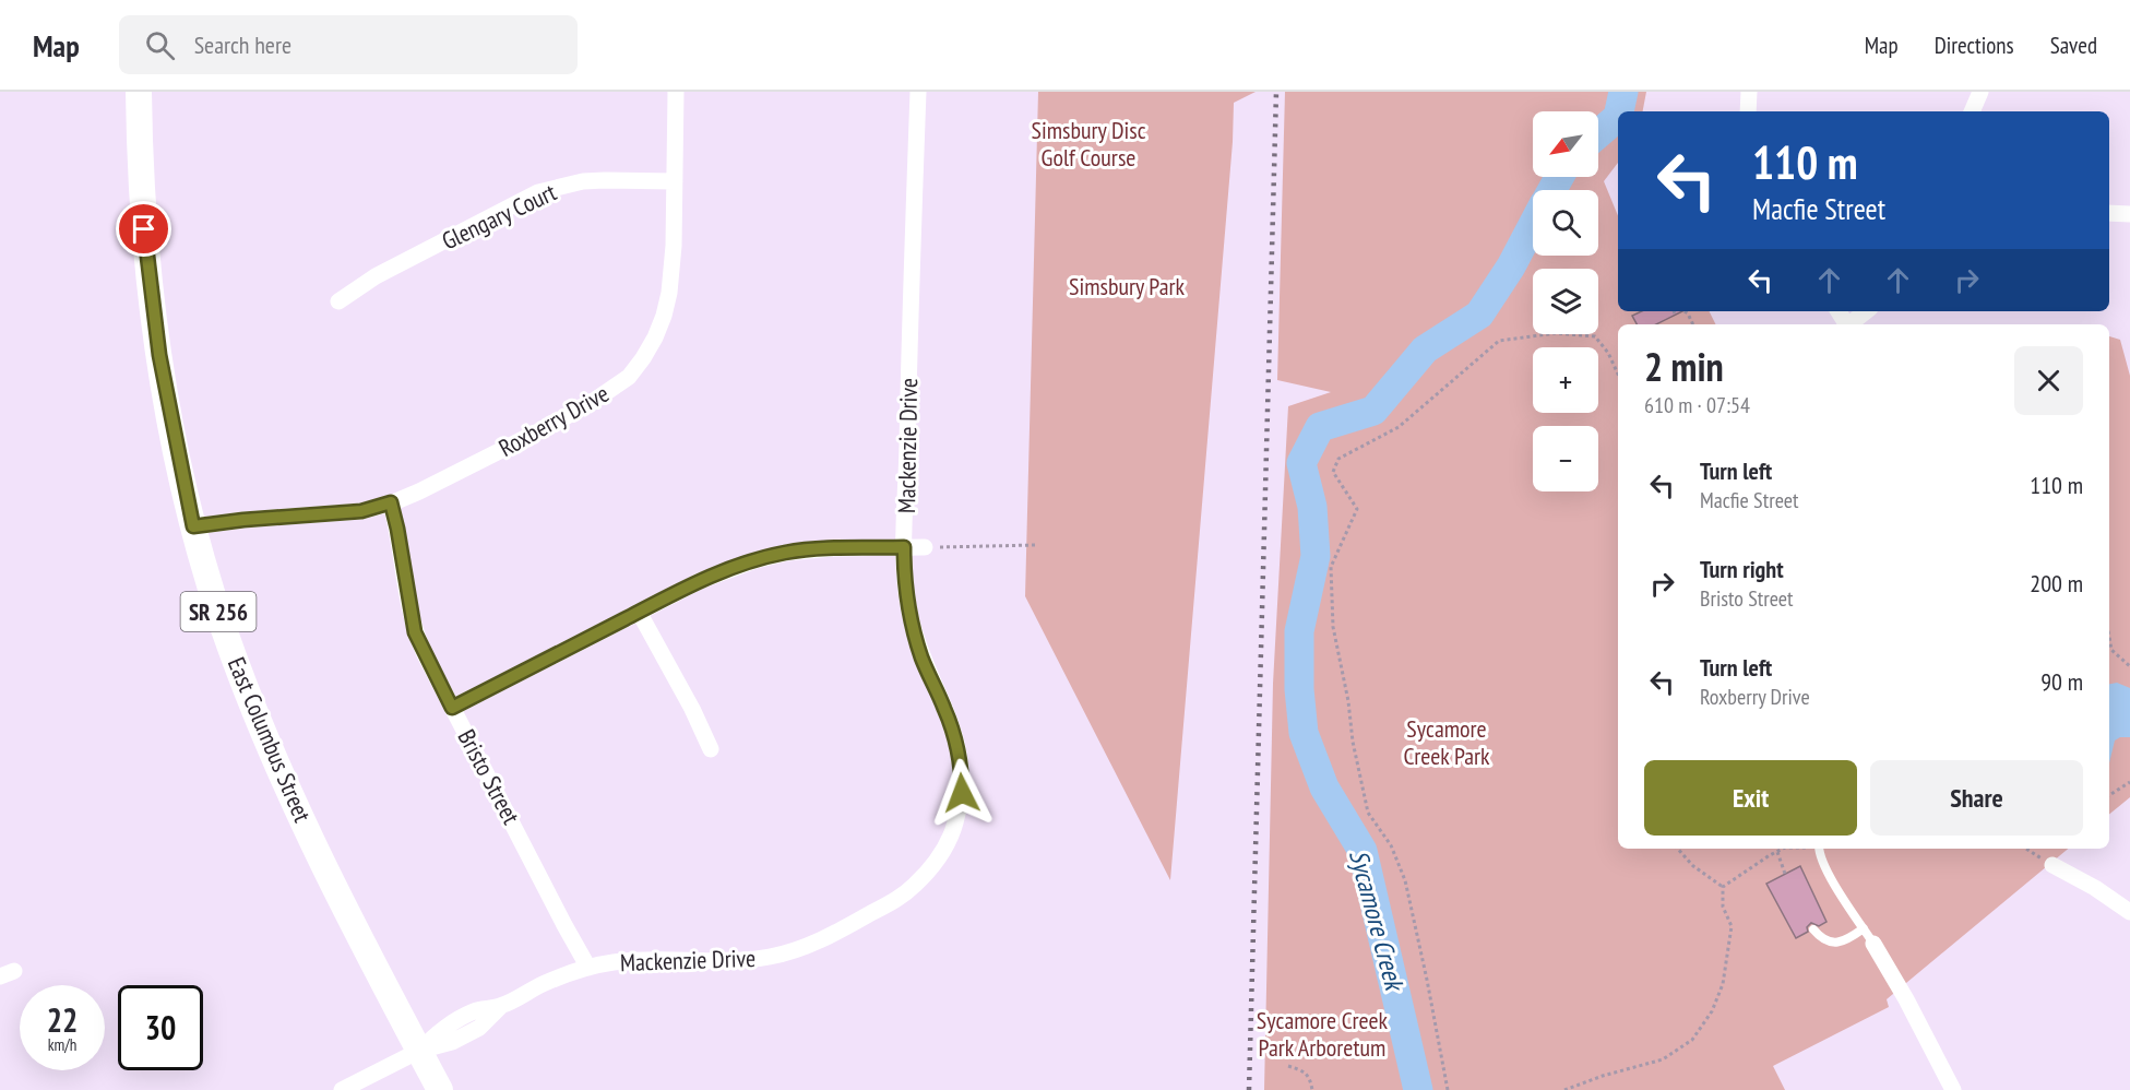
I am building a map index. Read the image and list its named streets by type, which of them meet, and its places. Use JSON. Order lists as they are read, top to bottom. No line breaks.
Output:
{"streets":{"main road":["SR 256","East Columbus Street"],"street":["Glengary Court","Roxberry Drive","Mackenzie Drive","Bristo Street"]},"crossings":[["Glengary Court","Roxberry Drive"],["Roxberry Drive","East Columbus Street"],["Roxberry Drive","Bristo Street"],["Mackenzie Drive","East Columbus Street"],["Mackenzie Drive","Bristo Street"]],"water":["Sycamore Creek"],"parks":["Simsbury Disc Golf Course","Simsbury Park","Sycamore Creek Park","Sycamore Creek Park Arboretum"],"north":"bottom left","page":{"header":"Map","search":"Search here","nav":["Map","Directions","Saved"],"map_buttons":["+","−"],"turn":["110 m","Macfie Street"],"heading":["2 min","610 m · 07:54"],"list":[{"name":"Turn left","note":"Macfie Street","value":"110 m"},{"name":"Turn right","note":"Bristo Street","value":"200 m"},{"name":"Turn left","note":"Roxberry Drive","value":"90 m"}],"buttons":["Exit","Share"],"speed":"22 km/h","limit":"30"}}
